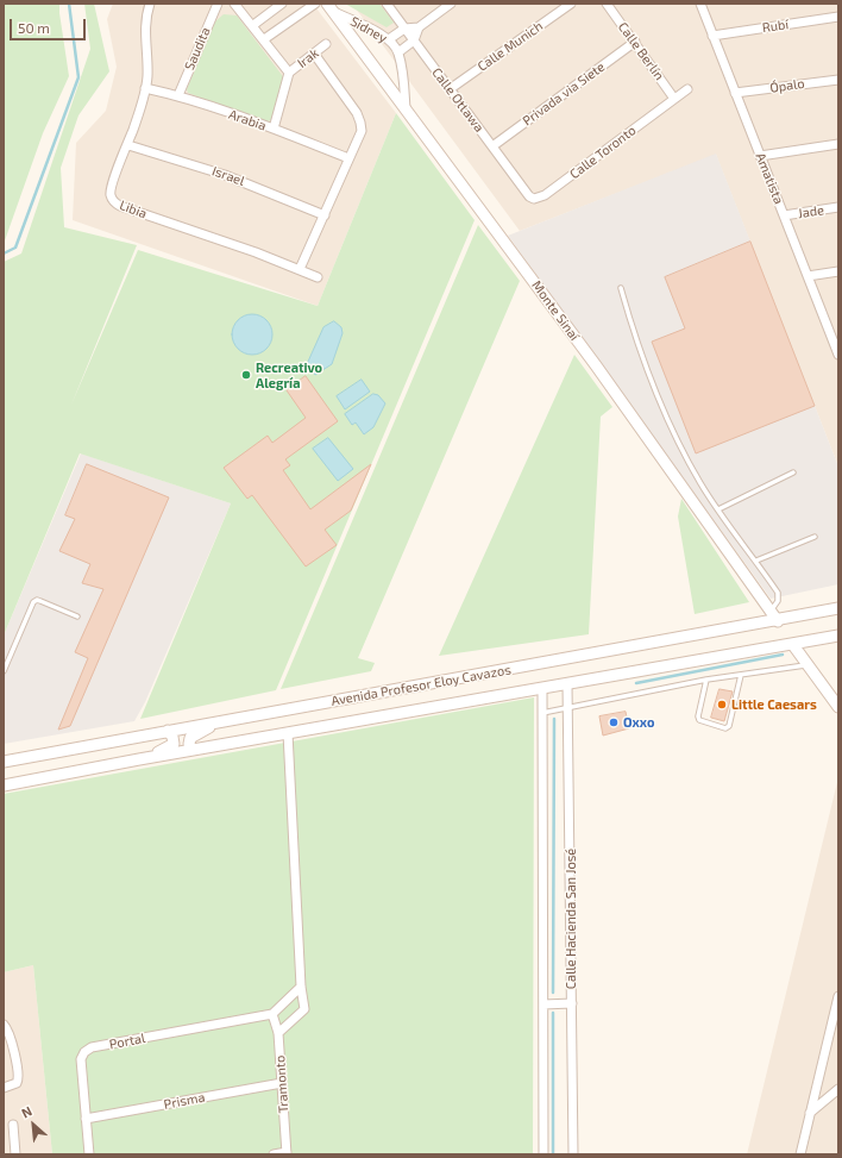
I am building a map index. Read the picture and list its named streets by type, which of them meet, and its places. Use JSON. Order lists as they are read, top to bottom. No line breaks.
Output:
{"streets":{"main road":["Monte Sinaí","Avenida Profesor Eloy Cavazos"],"street":["Rubí","Sidney","Calle Munich","Saudita","Calle Berlín","Irak","Ópalo","Privada via Siete","Calle Ottawa","Arabia","Calle Toronto","Israel","Amatista","Libia","Jade","Calle Hacienda San José","Portal","Tramonto","Prisma"]},"crossings":[["Rubí","Amatista"],["Sidney","Monte Sinaí"],["Calle Munich","Calle Ottawa"],["Saudita","Arabia"],["Calle Berlín","Privada via Siete"],["Calle Berlín","Calle Toronto"],["Ópalo","Amatista"],["Privada via Siete","Calle Ottawa"],["Calle Ottawa","Calle Toronto"],["Arabia","Libia"],["Israel","Libia"],["Amatista","Jade"],["Monte Sinaí","Avenida Profesor Eloy Cavazos"],["Avenida Profesor Eloy Cavazos","Calle Hacienda San José"],["Portal","Tramonto"],["Portal","Prisma"],["Tramonto","Prisma"]],"places":["Recreativo Alegría","Little Caesars","Oxxo"],"scale_bar":"50 m","north":"top left"}
